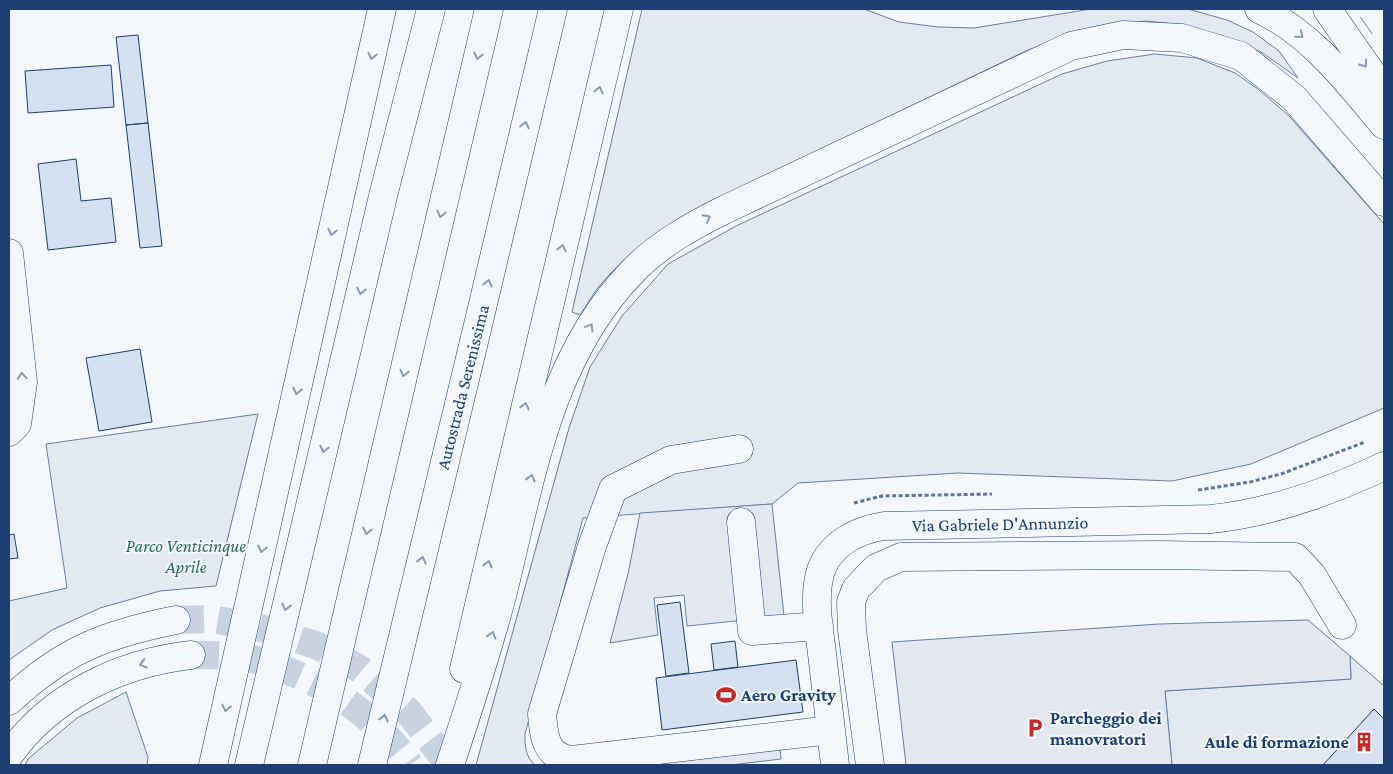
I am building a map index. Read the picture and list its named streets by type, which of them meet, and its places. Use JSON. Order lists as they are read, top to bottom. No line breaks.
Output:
{"streets":{"main road":["Autostrada Serenissima","Via Gabriele D'Annunzio"]},"parks":["Parco Venticinque Aprile"],"places":{"sports":["Aero Gravity"],"parking":["Parcheggio dei manovratori"],"building":["Aule di formazione"]}}
